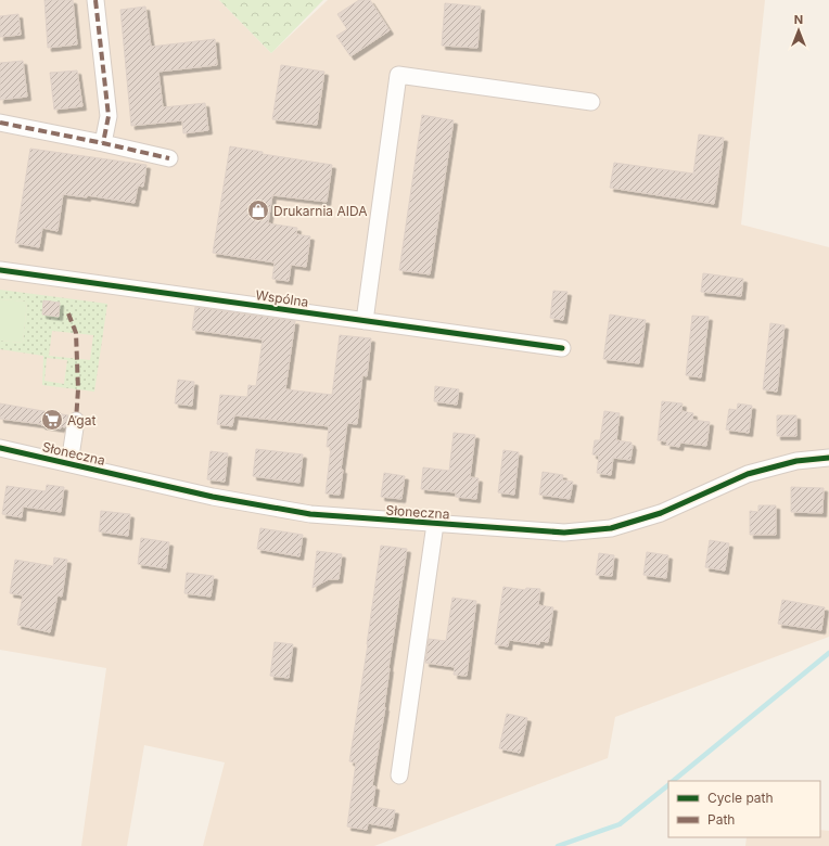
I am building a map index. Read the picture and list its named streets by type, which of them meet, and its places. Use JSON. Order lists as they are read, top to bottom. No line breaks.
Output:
{"streets":{"street":["Wspólna","Słoneczna"]},"places":{"shop":["Drukarnia AIDA"],"supermarket":["Agat"]},"legend":["Cycle path","Path"],"north":"top"}
